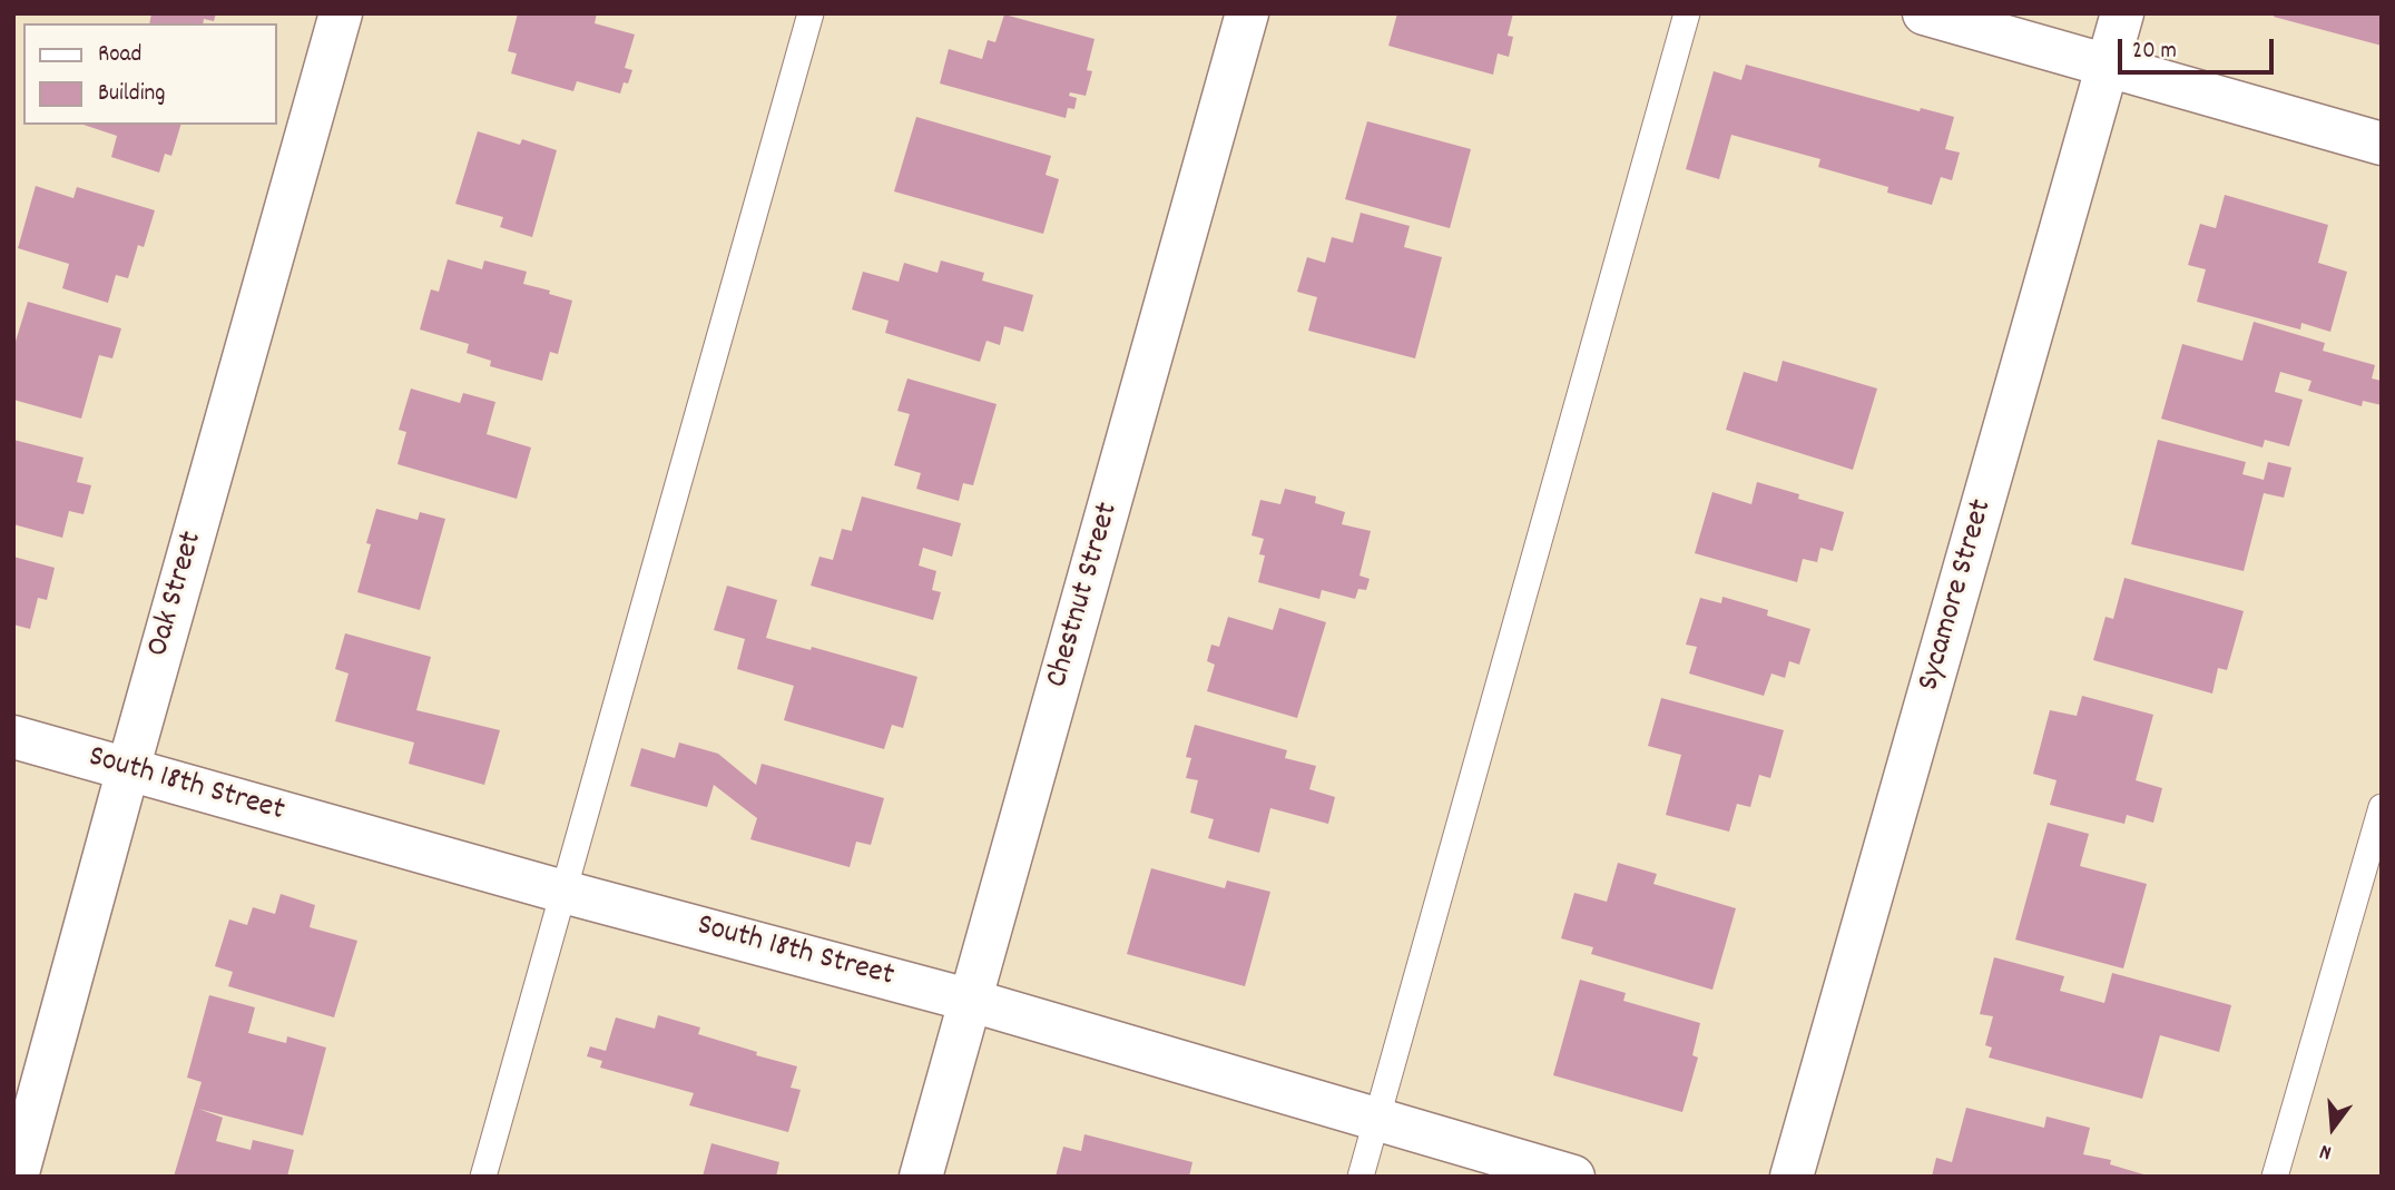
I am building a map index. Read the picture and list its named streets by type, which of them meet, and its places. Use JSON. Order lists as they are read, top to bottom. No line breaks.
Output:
{"streets":{"street":["Oak Street","Chestnut Street","Sycamore Street","South 18th Street"]},"crossings":[["Oak Street","South 18th Street"],["Chestnut Street","South 18th Street"]],"legend":["Road","Building"],"scale_bar":"20 m","north":"bottom"}
